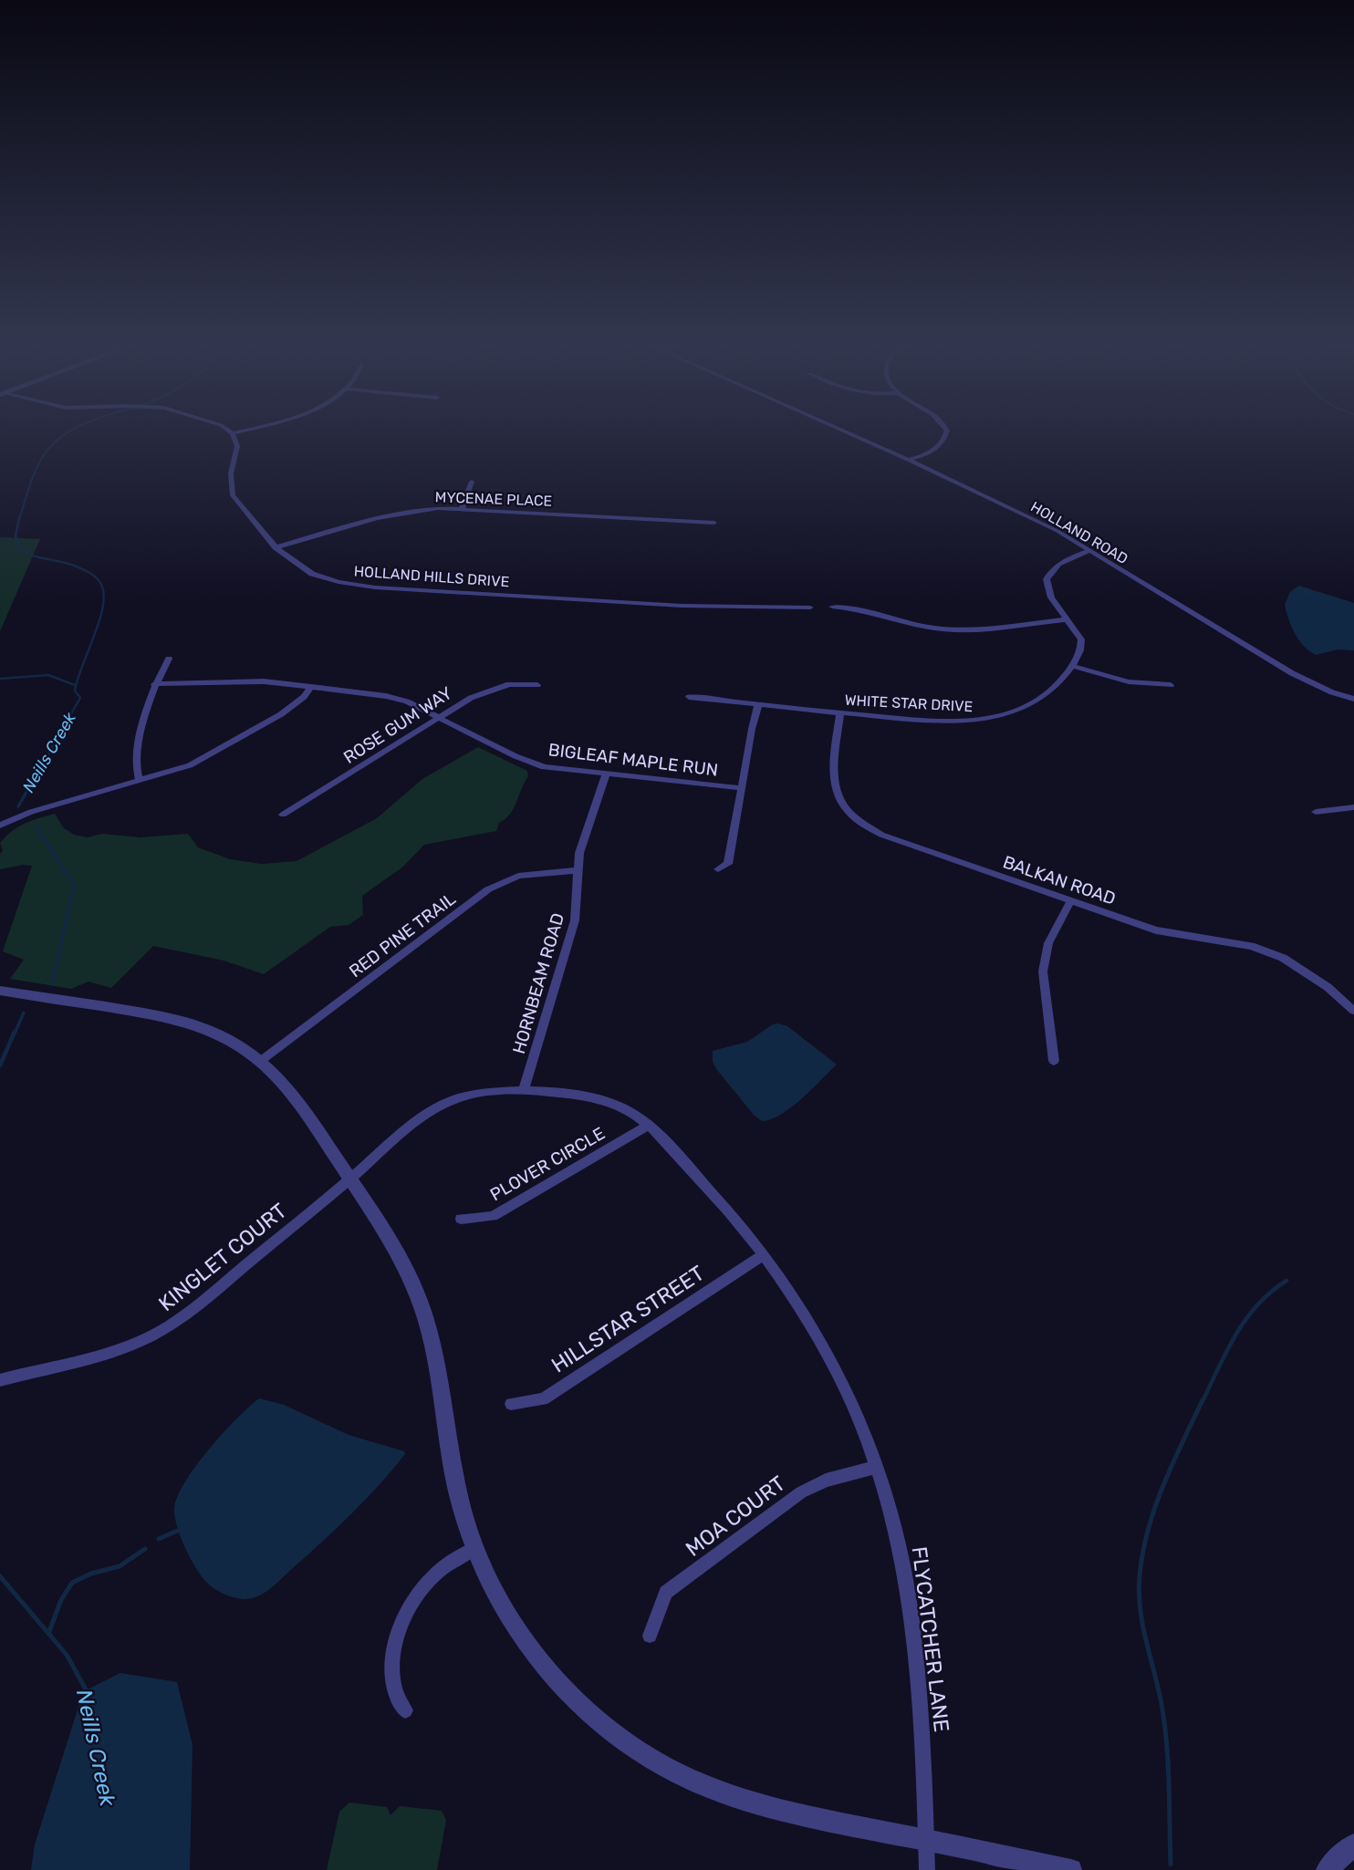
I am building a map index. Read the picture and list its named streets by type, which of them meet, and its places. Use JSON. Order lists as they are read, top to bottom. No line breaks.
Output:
{"streets":{"street":["MYCENAE PLACE","HOLLAND ROAD","HOLLAND HILLS DRIVE","WHITE STAR DRIVE","ROSE GUM WAY","BIGLEAF MAPLE RUN","BALKAN ROAD","RED PINE TRAIL","HORNBEAM ROAD","PLOVER CIRCLE","KINGLET COURT","HILLSTAR STREET","MOA COURT","FLYCATCHER LANE"]},"crossings":[["MYCENAE PLACE","HOLLAND HILLS DRIVE"],["HOLLAND ROAD","WHITE STAR DRIVE"],["WHITE STAR DRIVE","BALKAN ROAD"],["ROSE GUM WAY","BIGLEAF MAPLE RUN"],["BIGLEAF MAPLE RUN","HORNBEAM ROAD"],["RED PINE TRAIL","HORNBEAM ROAD"],["HORNBEAM ROAD","FLYCATCHER LANE"],["PLOVER CIRCLE","FLYCATCHER LANE"],["KINGLET COURT","FLYCATCHER LANE"],["HILLSTAR STREET","FLYCATCHER LANE"],["MOA COURT","FLYCATCHER LANE"]],"water":["Neills Creek"]}
